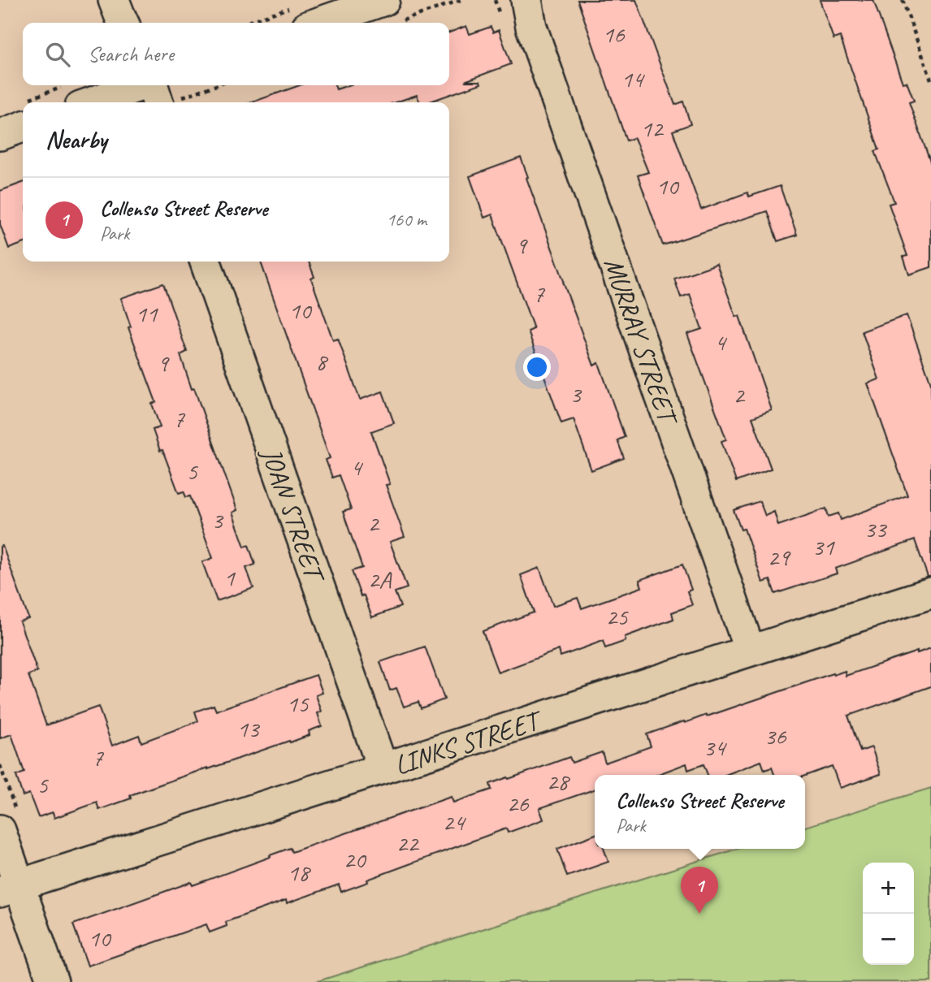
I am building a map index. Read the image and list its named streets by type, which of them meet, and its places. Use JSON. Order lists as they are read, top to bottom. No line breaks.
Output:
{"streets":{"street":["MURRAY STREET","JOAN STREET","LINKS STREET"]},"crossings":[["MURRAY STREET","LINKS STREET"],["JOAN STREET","LINKS STREET"]],"house_numbers":["16","14","12","10","9","7","10","11","4","8","9","3","2","7","4","5","3","2","33","31","29","1","2A","25","15","13","36","34","7","28","5","26","24","22","20","18","10"],"page":{"search":"Search here","heading":"Nearby","list":[{"mark":"1","name":"Collenso Street Reserve","note":"Park","value":"160 m"}],"popup":["Collenso Street Reserve","Park"],"map_buttons":["+","−"],"pins":"1"}}
